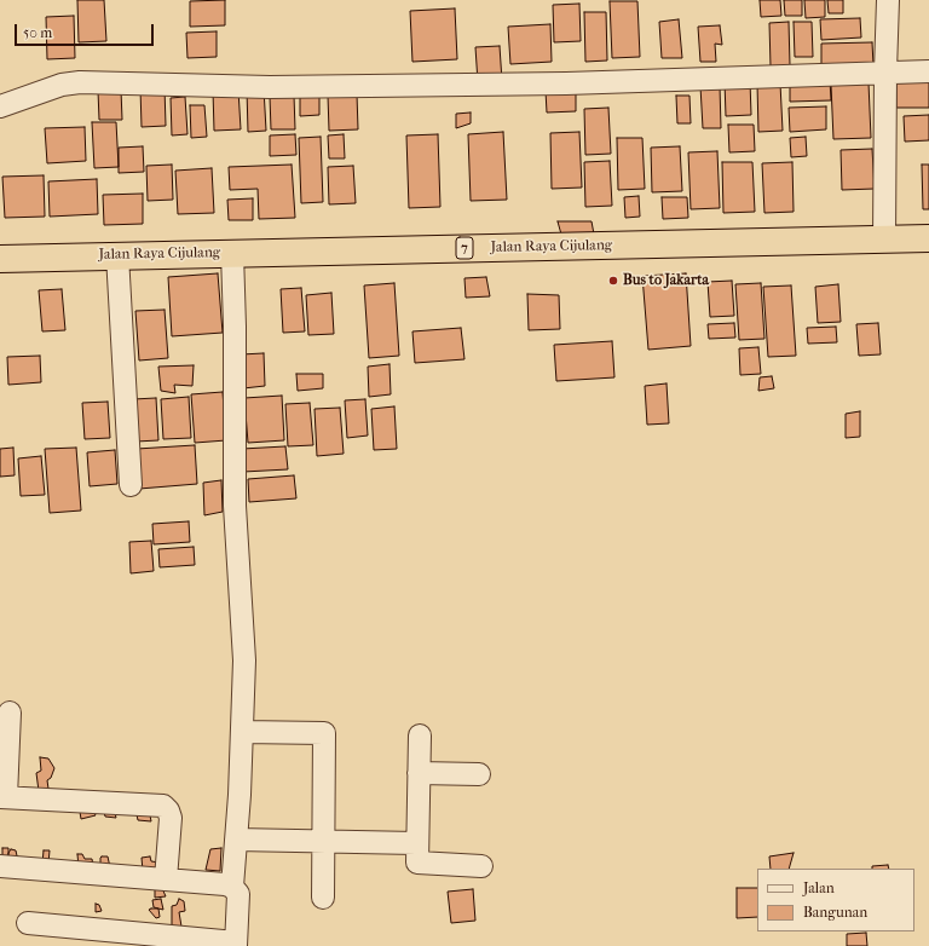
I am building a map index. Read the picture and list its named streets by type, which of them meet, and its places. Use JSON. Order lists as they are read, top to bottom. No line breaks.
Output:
{"streets":{"highway":["Jalan Raya Cijulang","7"]},"places":["Bus to Jakarta"],"legend":["Jalan","Bangunan"],"scale_bar":"50 m"}
